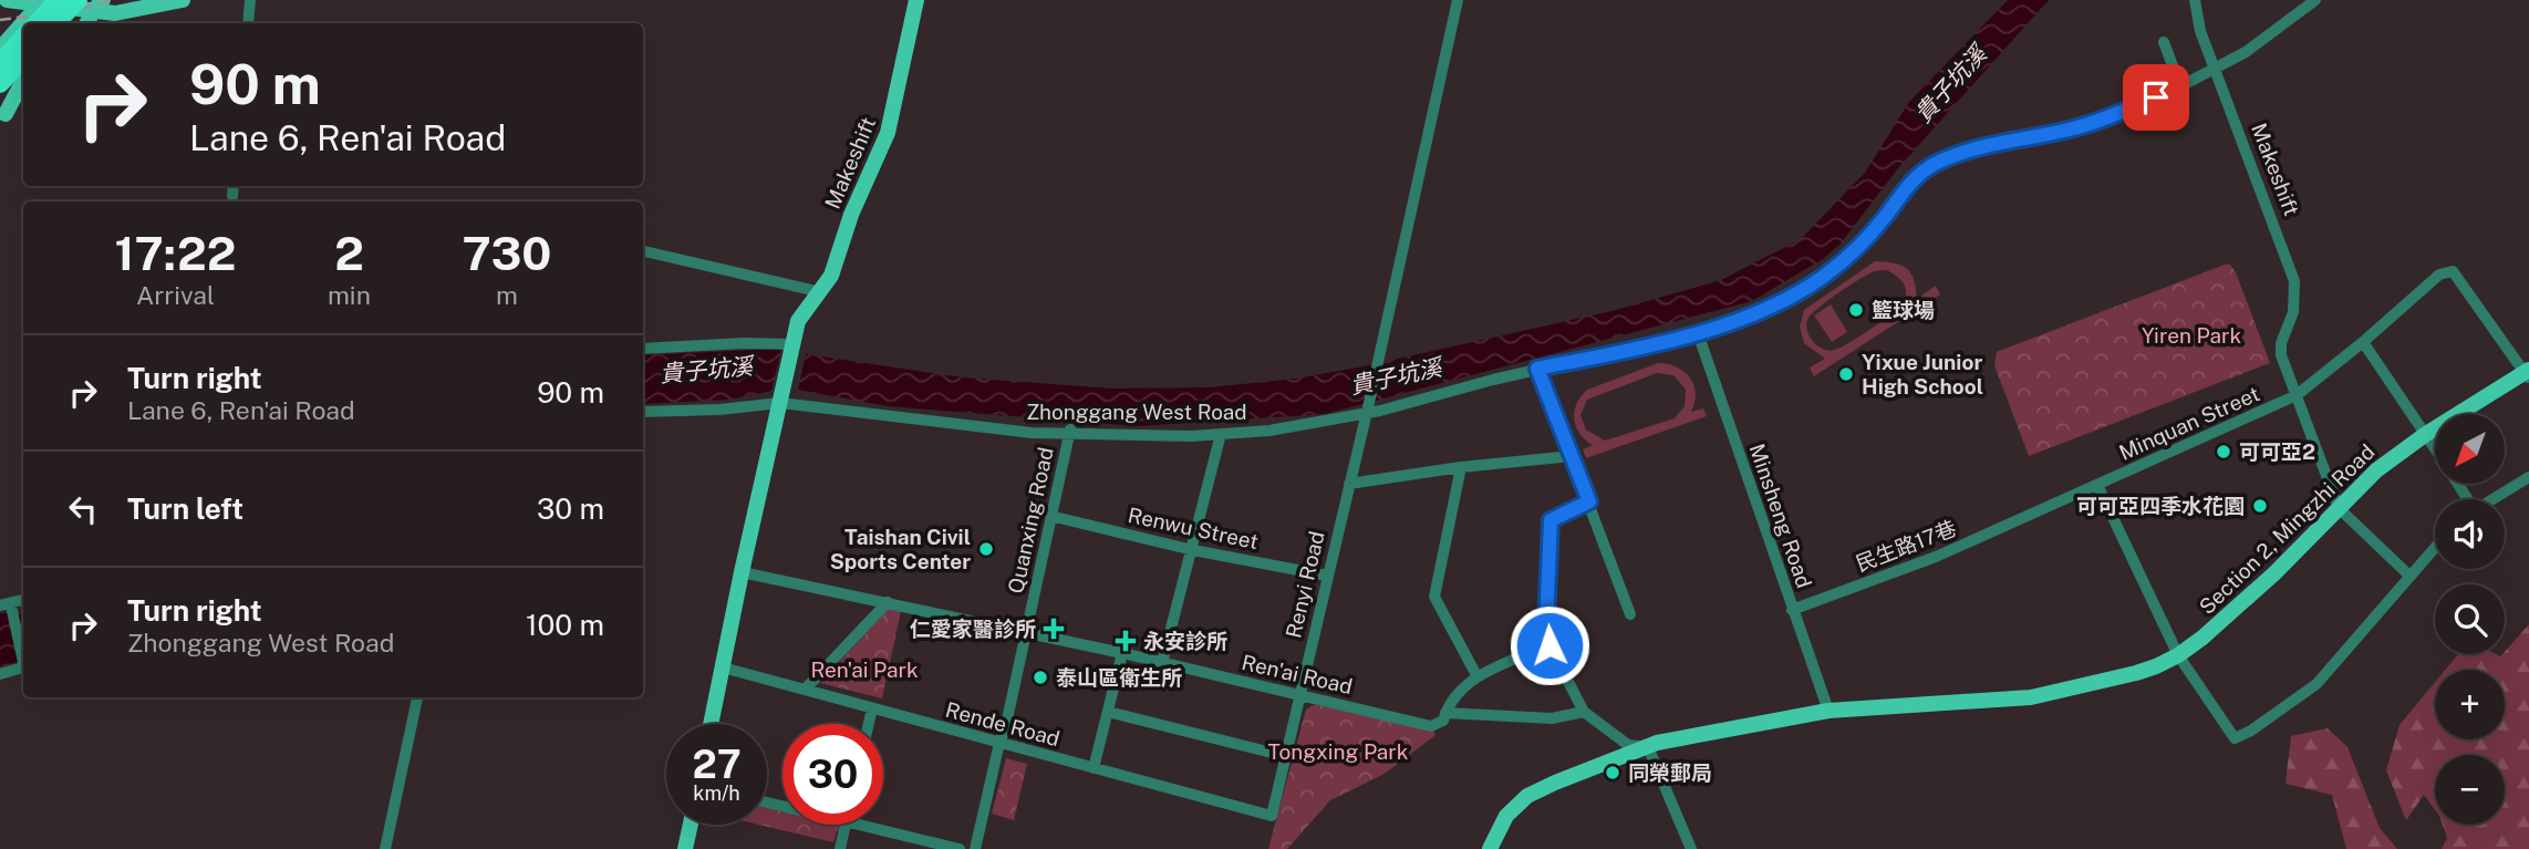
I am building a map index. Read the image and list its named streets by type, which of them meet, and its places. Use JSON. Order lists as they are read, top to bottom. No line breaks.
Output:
{"streets":{"main road":["Makeshift","Section 2, Mingzhi Road"],"street":["Zhonggang West Road","Minquan Street","Minsheng Road","Quanxing Road","Renwu Street","民生路17巷","Renyi Road","Ren'ai Road","Rende Road"]},"crossings":[["Makeshift","Zhonggang West Road"],["Makeshift","Minquan Street"],["Zhonggang West Road","Minsheng Road"],["Zhonggang West Road","Quanxing Road"],["Zhonggang West Road","Renyi Road"],["Minquan Street","Section 2, Mingzhi Road"],["Minquan Street","民生路17巷"],["Minsheng Road","Section 2, Mingzhi Road"],["Minsheng Road","民生路17巷"],["Quanxing Road","Renwu Street"],["Quanxing Road","Ren'ai Road"],["Quanxing Road","Rende Road"],["Renwu Street","Renyi Road"],["Renyi Road","Ren'ai Road"],["Renyi Road","Rende Road"]],"water":["貴子坑溪"],"parks":["Yiren Park","Ren'ai Park","Tongxing Park"],"places":{"other":["籃球場","Yixue Junior High School","可可亞2","可可亞四季水花園","Taishan Civil Sports Center","泰山區衛生所","同榮郵局"],"health":["仁愛家醫診所","永安診所"]},"north":"bottom left","page":{"turn":["90 m","Lane 6, Ren'ai Road"],"eta":["17:22","Arrival","2","min","730","m"],"list":[{"name":"Turn right","note":"Lane 6, Ren'ai Road","value":"90 m"},{"name":"Turn left","value":"30 m"},{"name":"Turn right","note":"Zhonggang West Road","value":"100 m"}],"map_buttons":["+","−"],"speed":"27 km/h","limit":"30"}}
